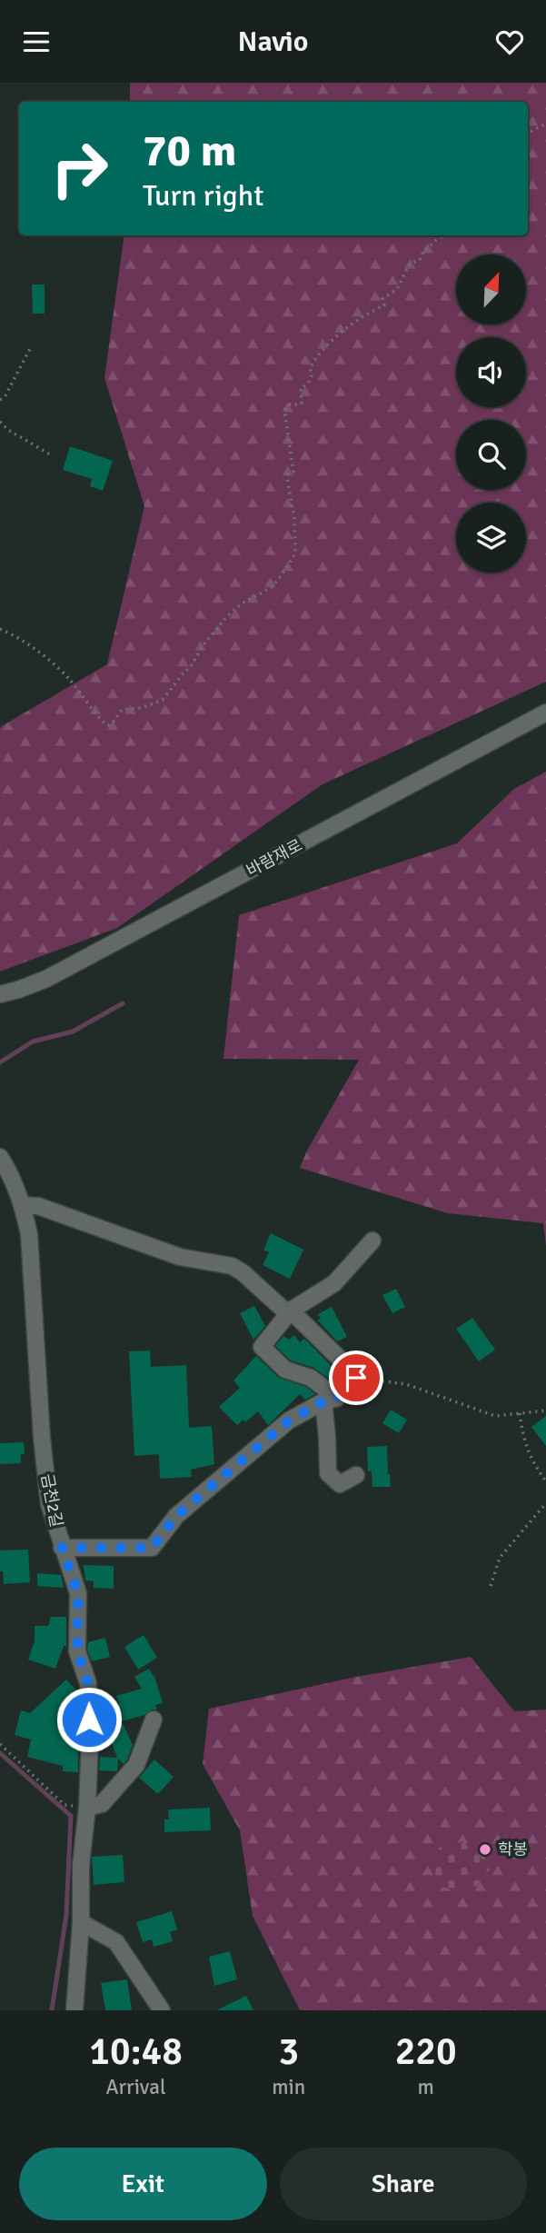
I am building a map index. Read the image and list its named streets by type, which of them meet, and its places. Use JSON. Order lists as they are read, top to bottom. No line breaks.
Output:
{"streets":{"street":["바람재로","금천2길"]},"places":["학봉"],"north":"top right","page":{"header":"Navio","turn":["70 m","Turn right"],"eta":["10:48","Arrival","3","min","220","m"],"buttons":["Exit","Share"]}}
